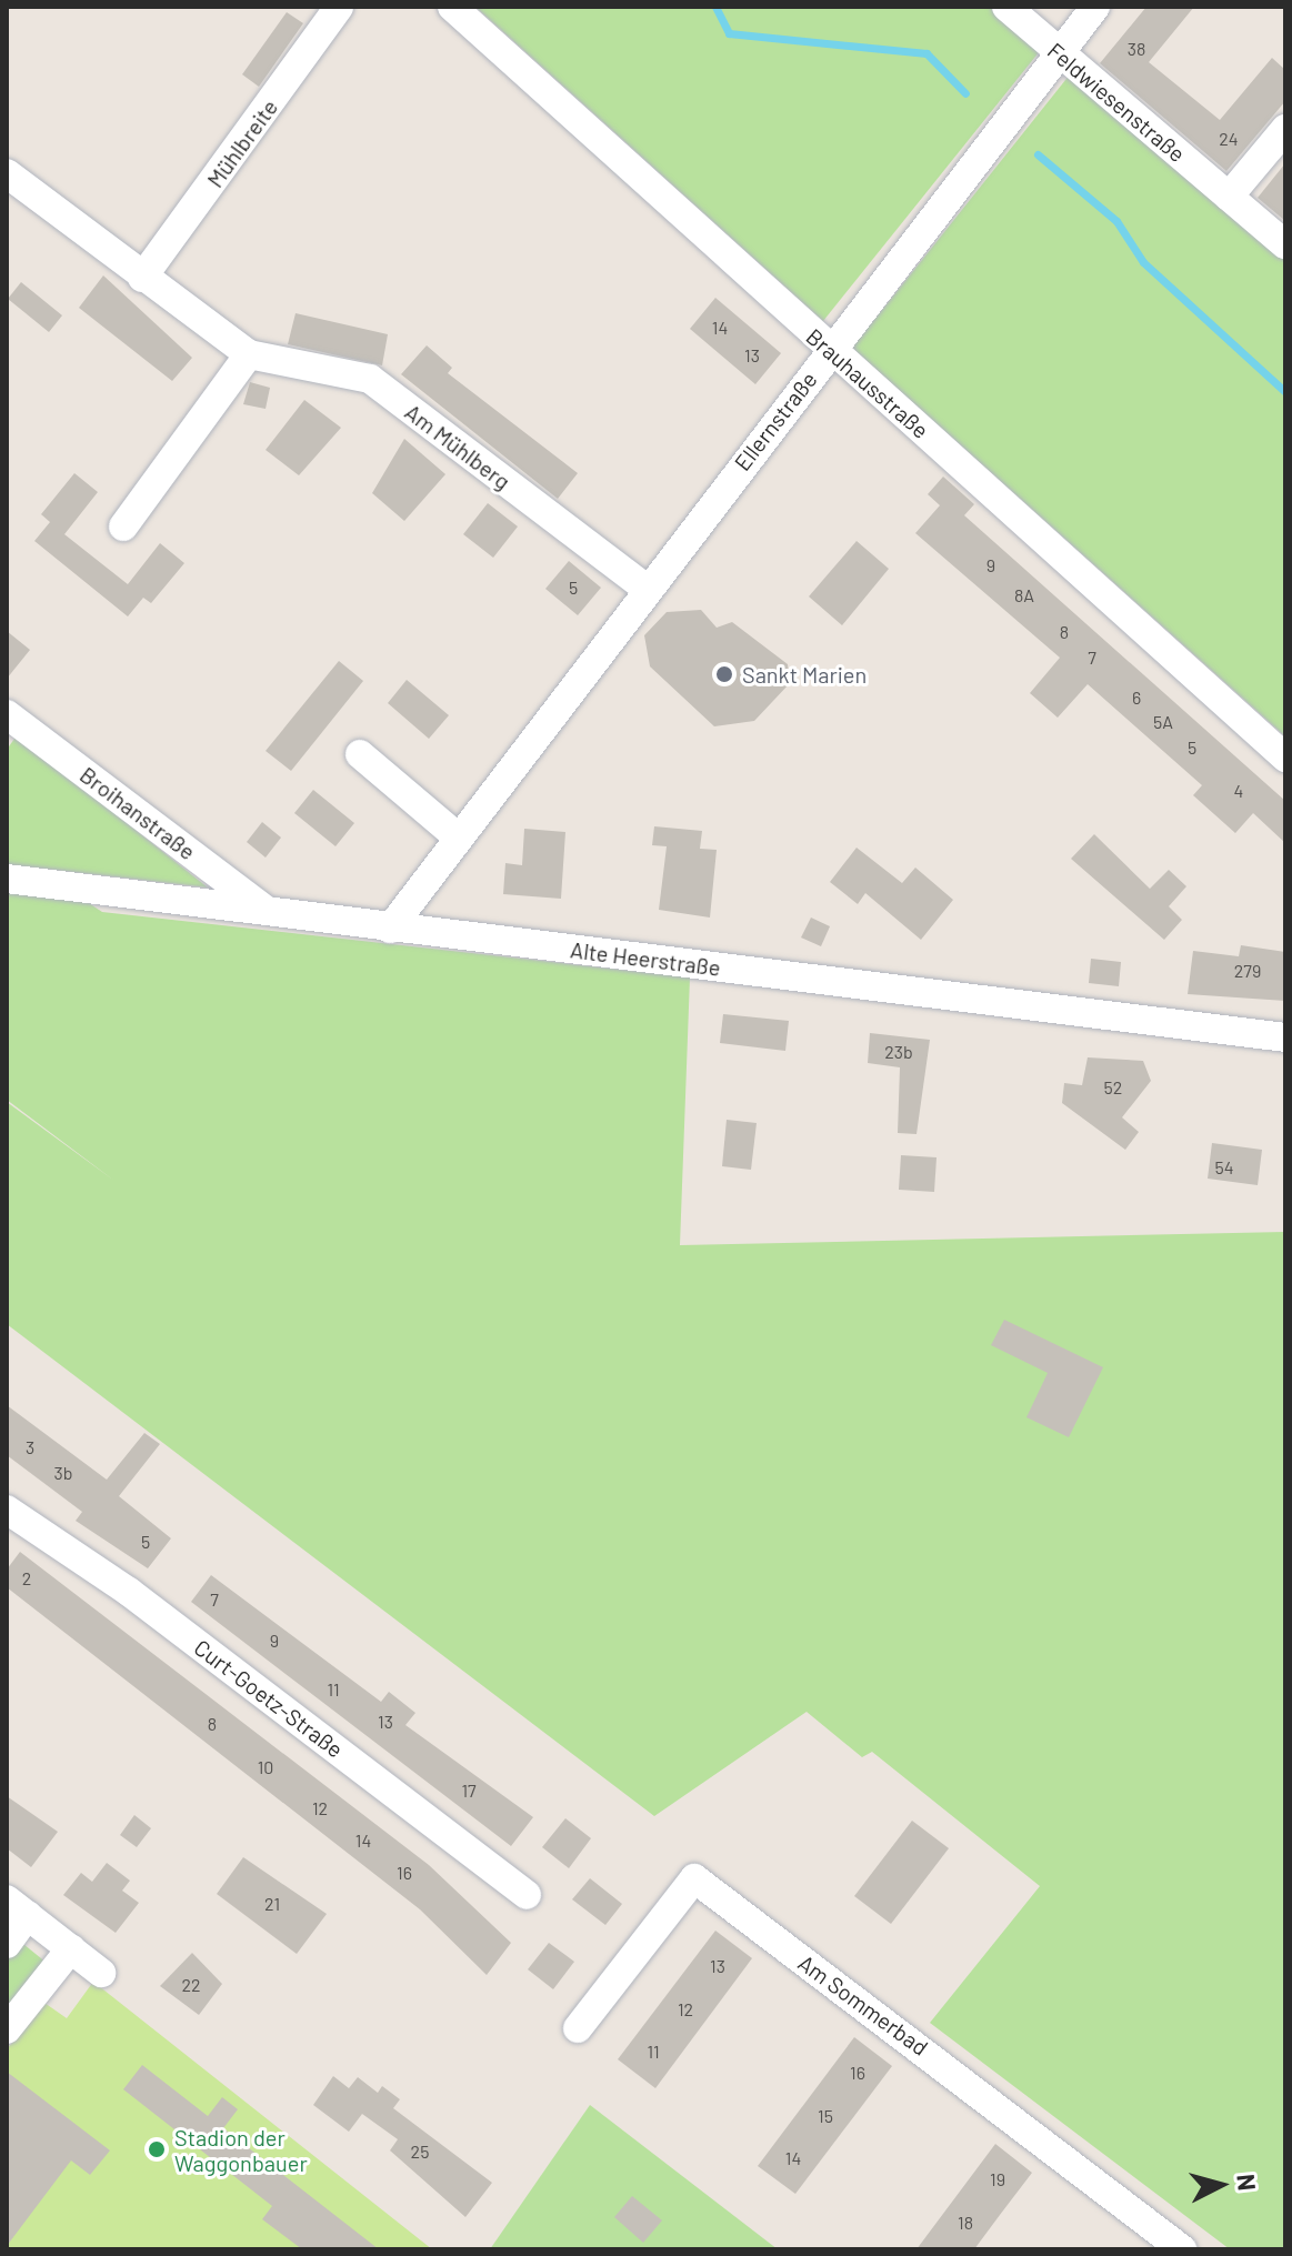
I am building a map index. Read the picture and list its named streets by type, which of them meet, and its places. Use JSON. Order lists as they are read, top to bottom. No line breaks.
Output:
{"streets":{"street":["Feldwiesenstraße","Mühlbreite","Brauhausstraße","Ellernstraße","Am Mühlberg","Broihanstraße","Alte Heerstraße","Curt-Goetz-Straße","Am Sommerbad"]},"crossings":[["Feldwiesenstraße","Ellernstraße"],["Mühlbreite","Am Mühlberg"],["Brauhausstraße","Ellernstraße"],["Ellernstraße","Am Mühlberg"],["Ellernstraße","Alte Heerstraße"],["Broihanstraße","Alte Heerstraße"]],"places":["Sankt Marien","Stadion der Waggonbauer"],"house_numbers":["38","24","14","13","9","5","8A","8","7","6","5A","5","4","279","23b","52","54","3","3b","5","2","7","9","11","13","8","10","17","12","14","16","21","13","22","12","11","16","15","25","14","19","18"],"north":"right"}
